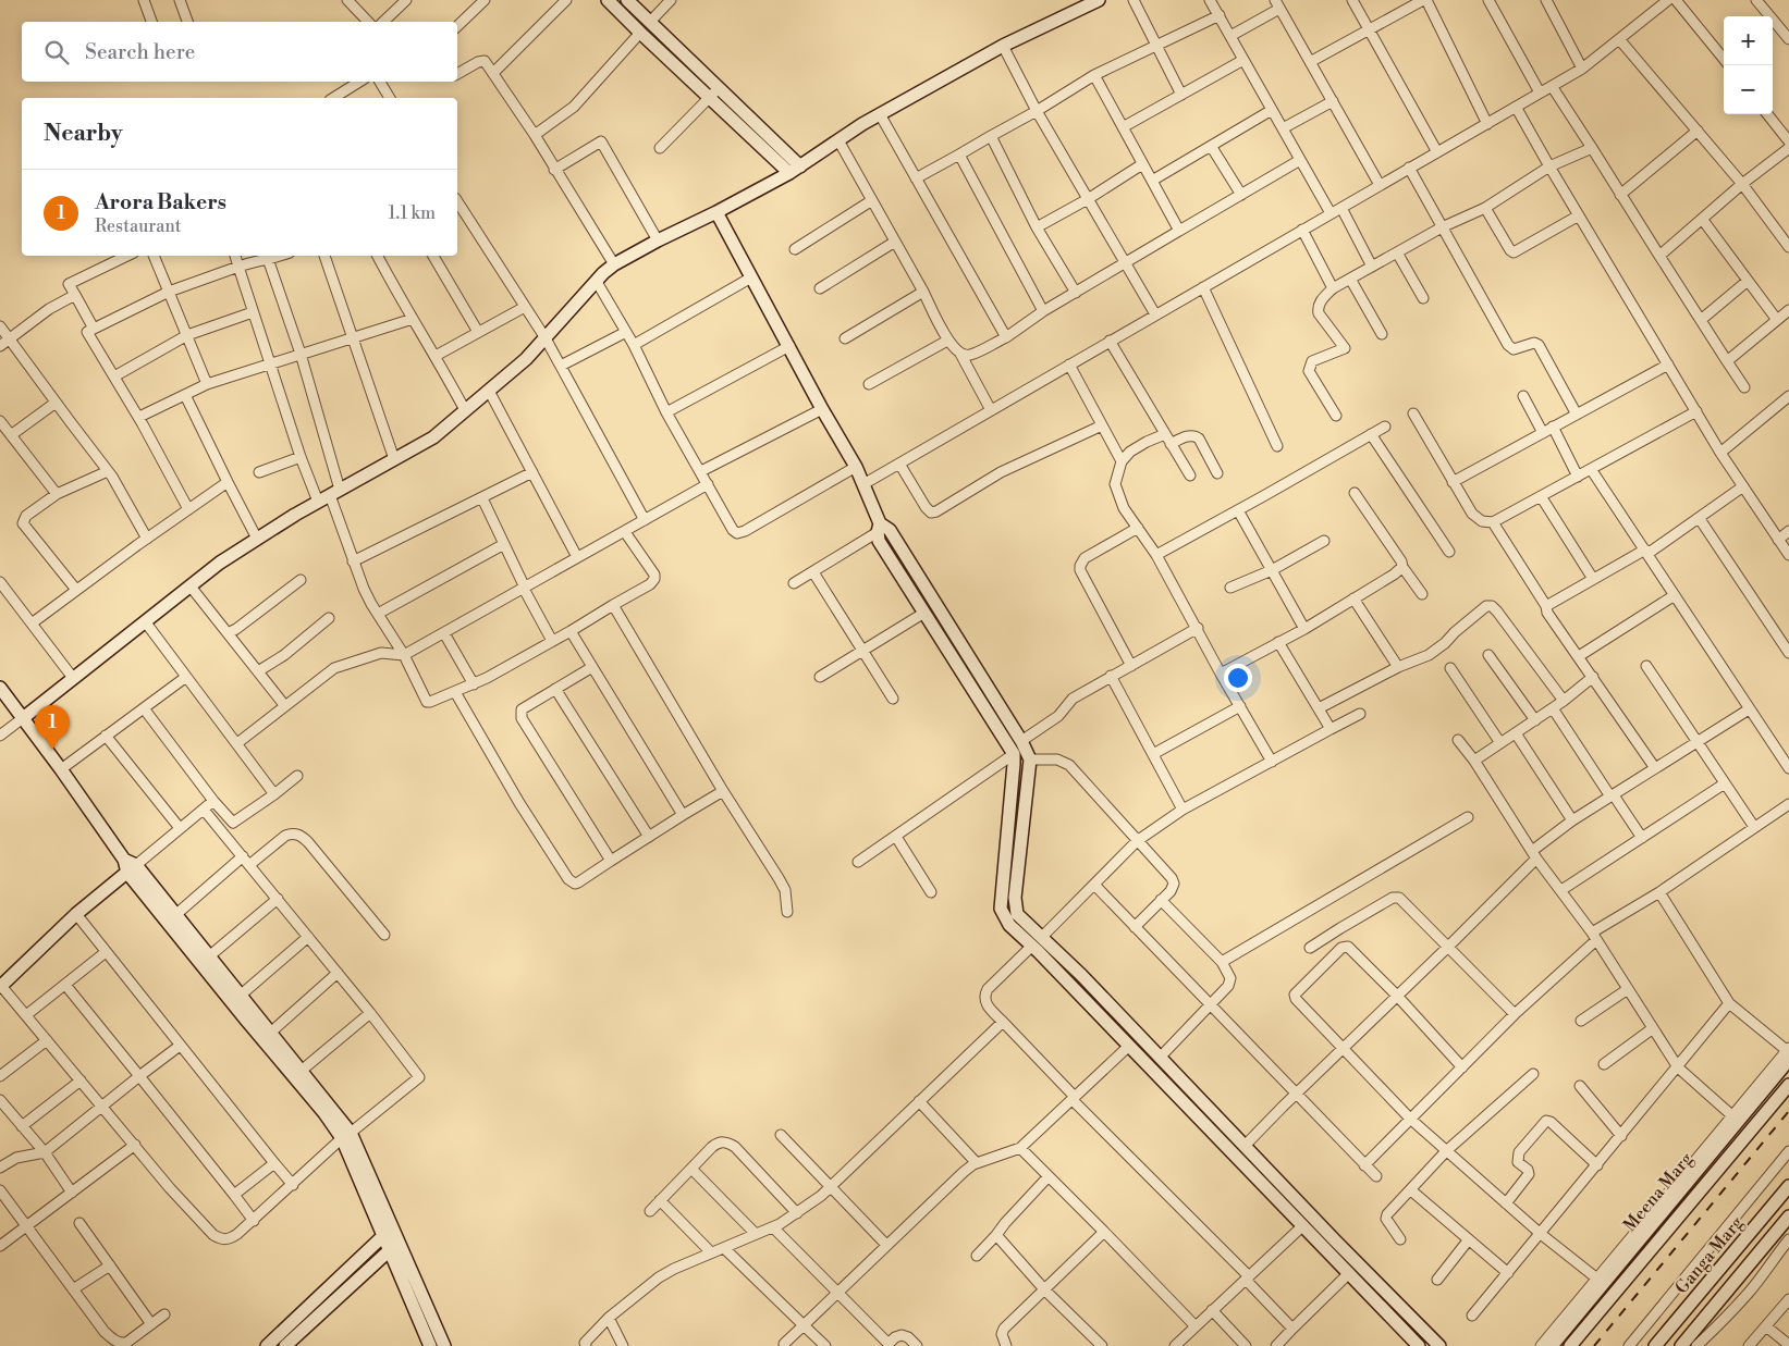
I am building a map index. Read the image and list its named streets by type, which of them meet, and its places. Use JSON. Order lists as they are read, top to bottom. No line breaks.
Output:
{"streets":{"street":["Meena Marg","Ganga Marg"]},"page":{"map_buttons":["+","−"],"search":"Search here","heading":"Nearby","list":[{"mark":"1","name":"Arora Bakers","note":"Restaurant","value":"1.1 km"}],"pins":"1"}}
